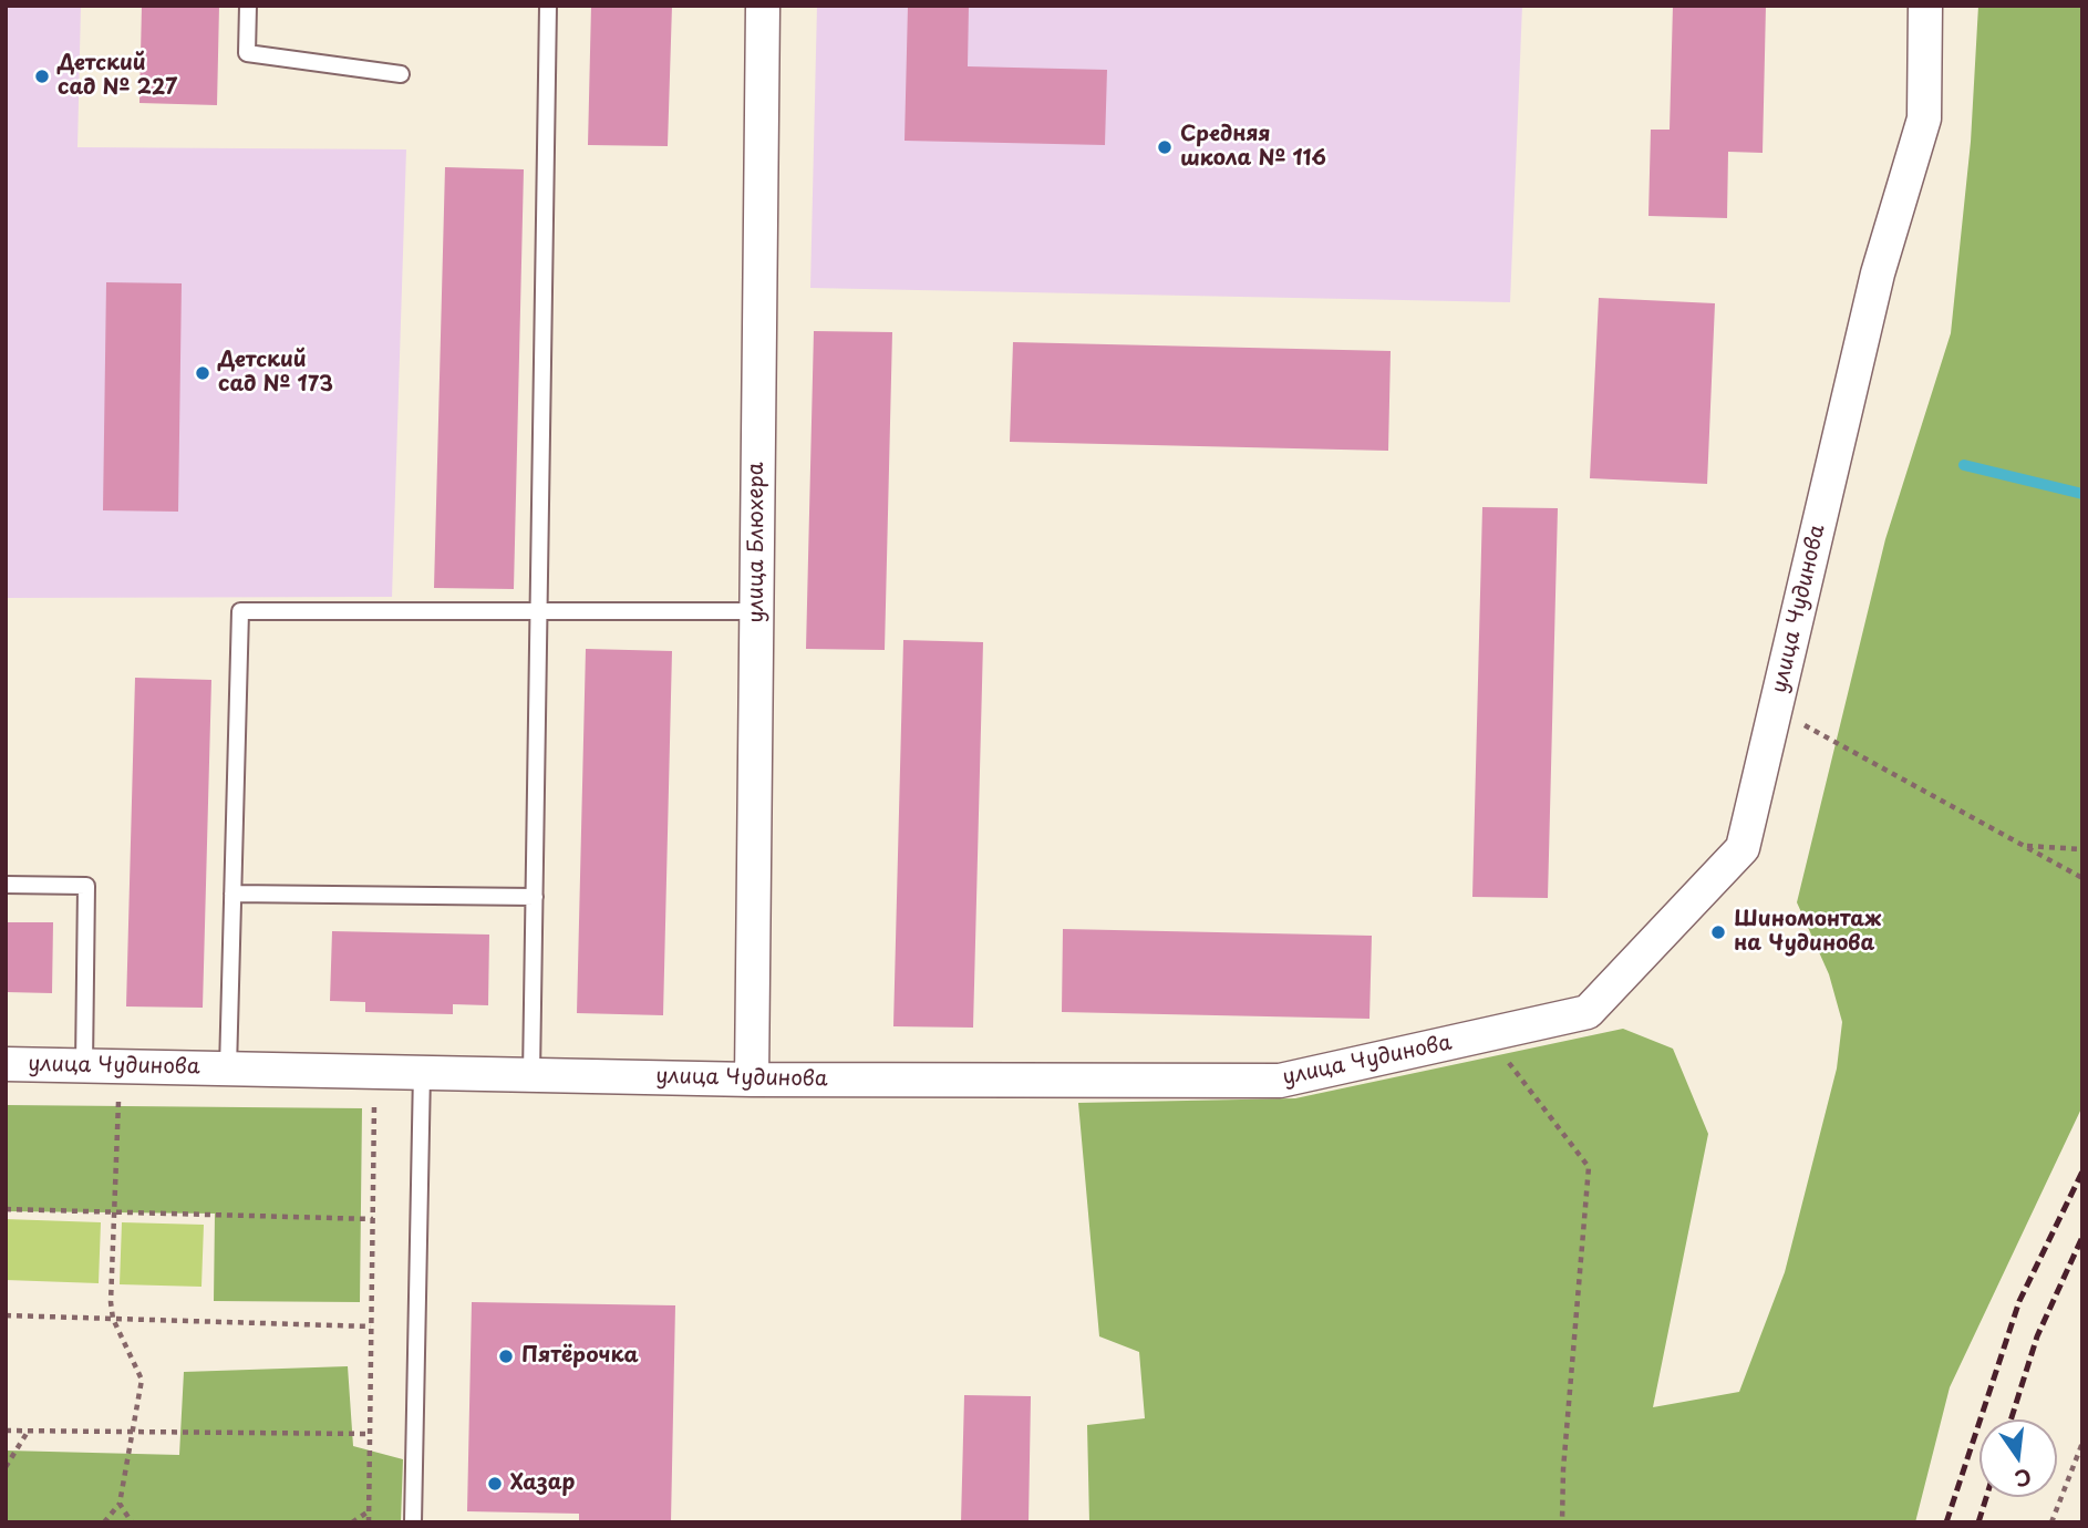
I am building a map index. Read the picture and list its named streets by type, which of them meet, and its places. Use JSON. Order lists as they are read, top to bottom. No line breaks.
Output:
{"streets":{"street":["улица Блюхера","улица Чудинова"]},"crossings":[["улица Блюхера","улица Чудинова"]],"places":["Детский сад № 227","Средняя школа № 116","Детский сад № 173","Шиномонтаж на Чудинова","Пятёрочка","Хазар"],"north":"bottom"}
